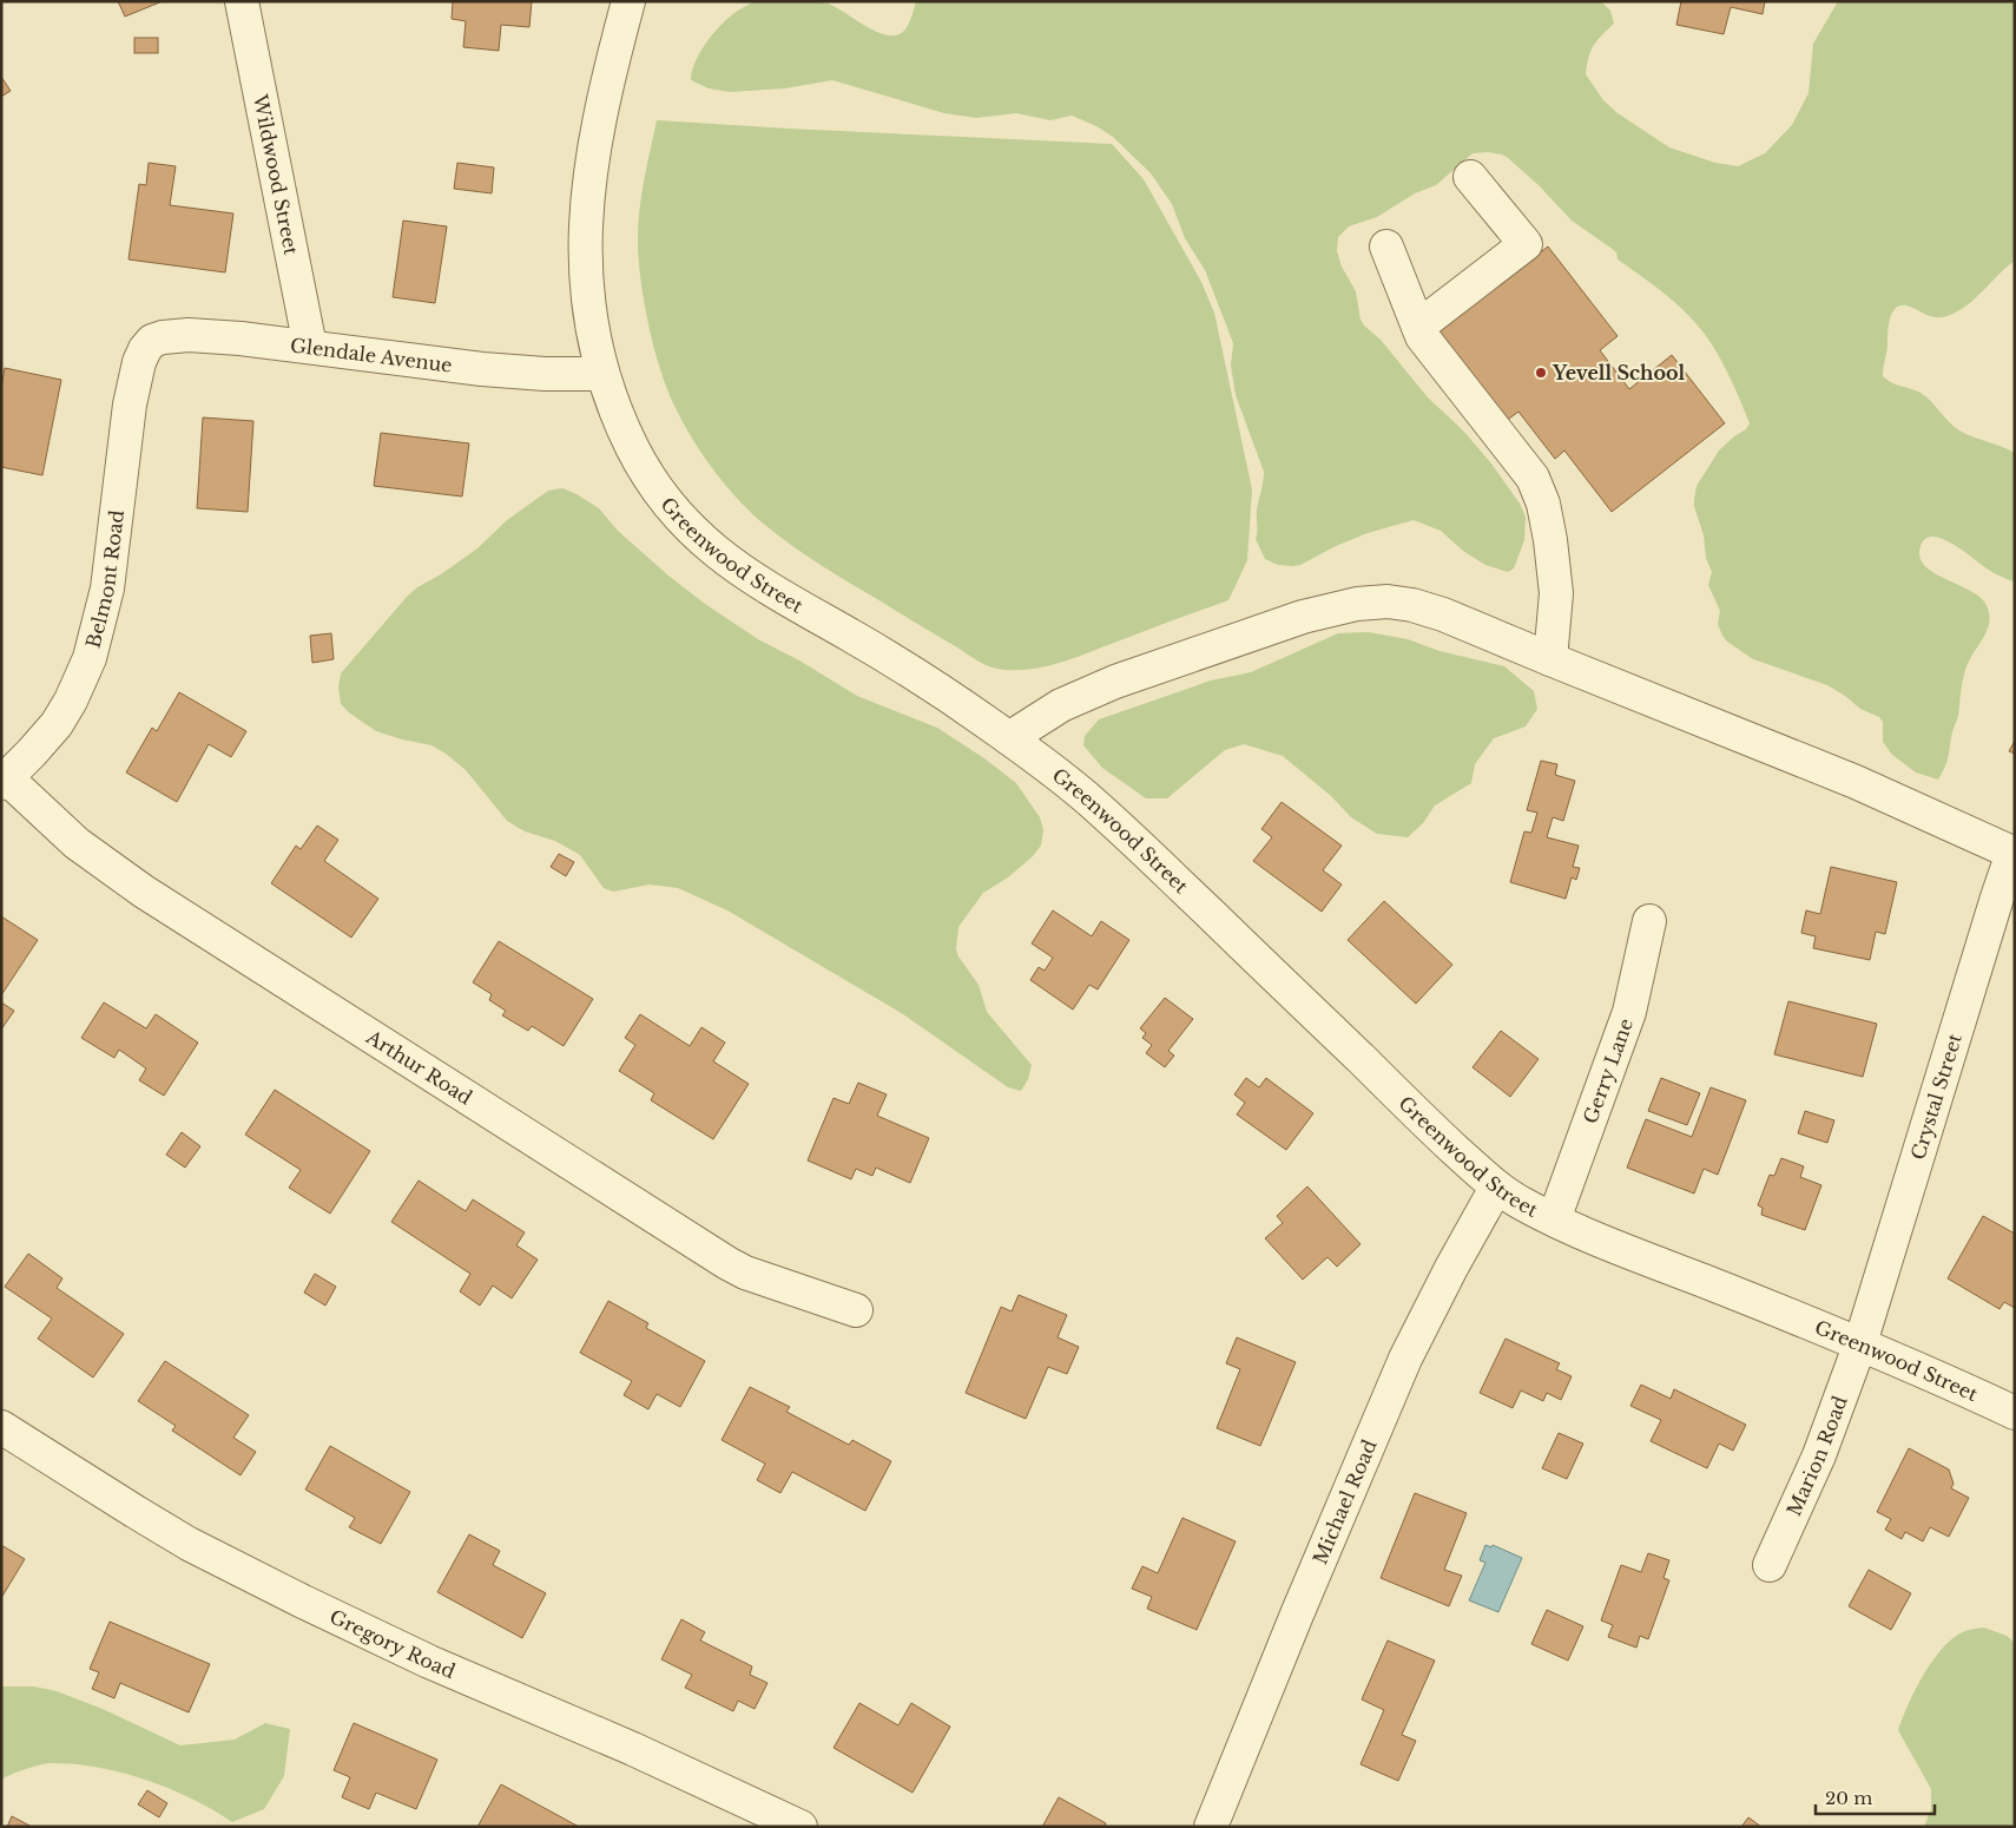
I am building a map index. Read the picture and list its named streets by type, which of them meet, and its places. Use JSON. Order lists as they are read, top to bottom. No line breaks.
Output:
{"streets":{"street":["Wildwood Street","Glendale Avenue","Greenwood Street","Belmont Road","Arthur Road","Gerry Lane","Crystal Street","Marion Road","Michael Road","Gregory Road"]},"crossings":[["Wildwood Street","Glendale Avenue"],["Glendale Avenue","Greenwood Street"],["Glendale Avenue","Belmont Road"],["Greenwood Street","Gerry Lane"],["Greenwood Street","Crystal Street"],["Greenwood Street","Marion Road"],["Greenwood Street","Michael Road"],["Belmont Road","Arthur Road"],["Crystal Street","Marion Road"]],"places":["Yevell School"],"scale_bar":"20 m"}
